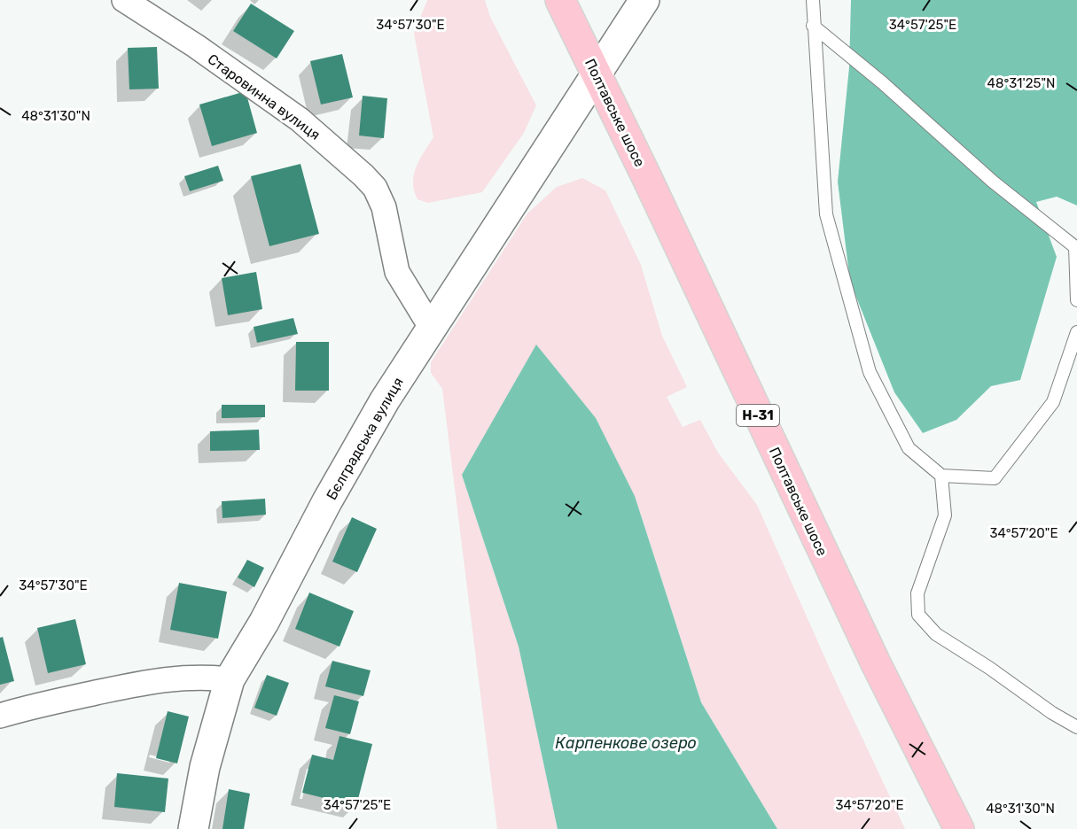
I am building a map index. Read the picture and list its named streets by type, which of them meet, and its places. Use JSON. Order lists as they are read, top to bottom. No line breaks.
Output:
{"streets":{"main road":["Полтавське шосе","Н-31"],"street":["Старовинна вулиця","Бєлградська вулиця"]},"crossings":[["Старовинна вулиця","Бєлградська вулиця"],["Полтавське шосе","Бєлградська вулиця"]],"water":["Карпенкове озеро"],"coordinates":["34°57'30\"E","34°57'25\"E","48°31'25\"N","48°31'30\"N","34°57'20\"E"]}
